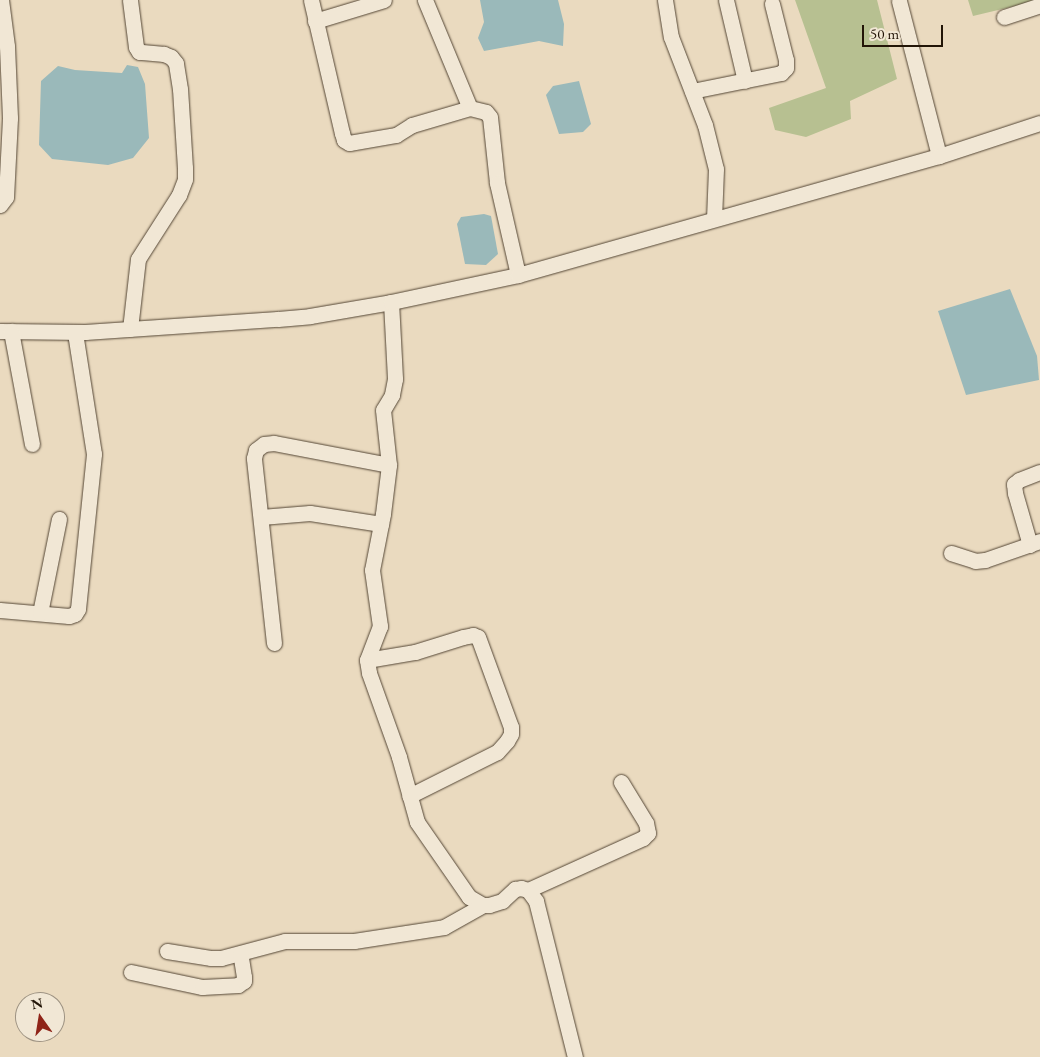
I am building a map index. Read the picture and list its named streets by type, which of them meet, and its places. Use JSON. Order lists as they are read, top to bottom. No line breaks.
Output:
{"scale_bar":"50 m","north":"top"}
